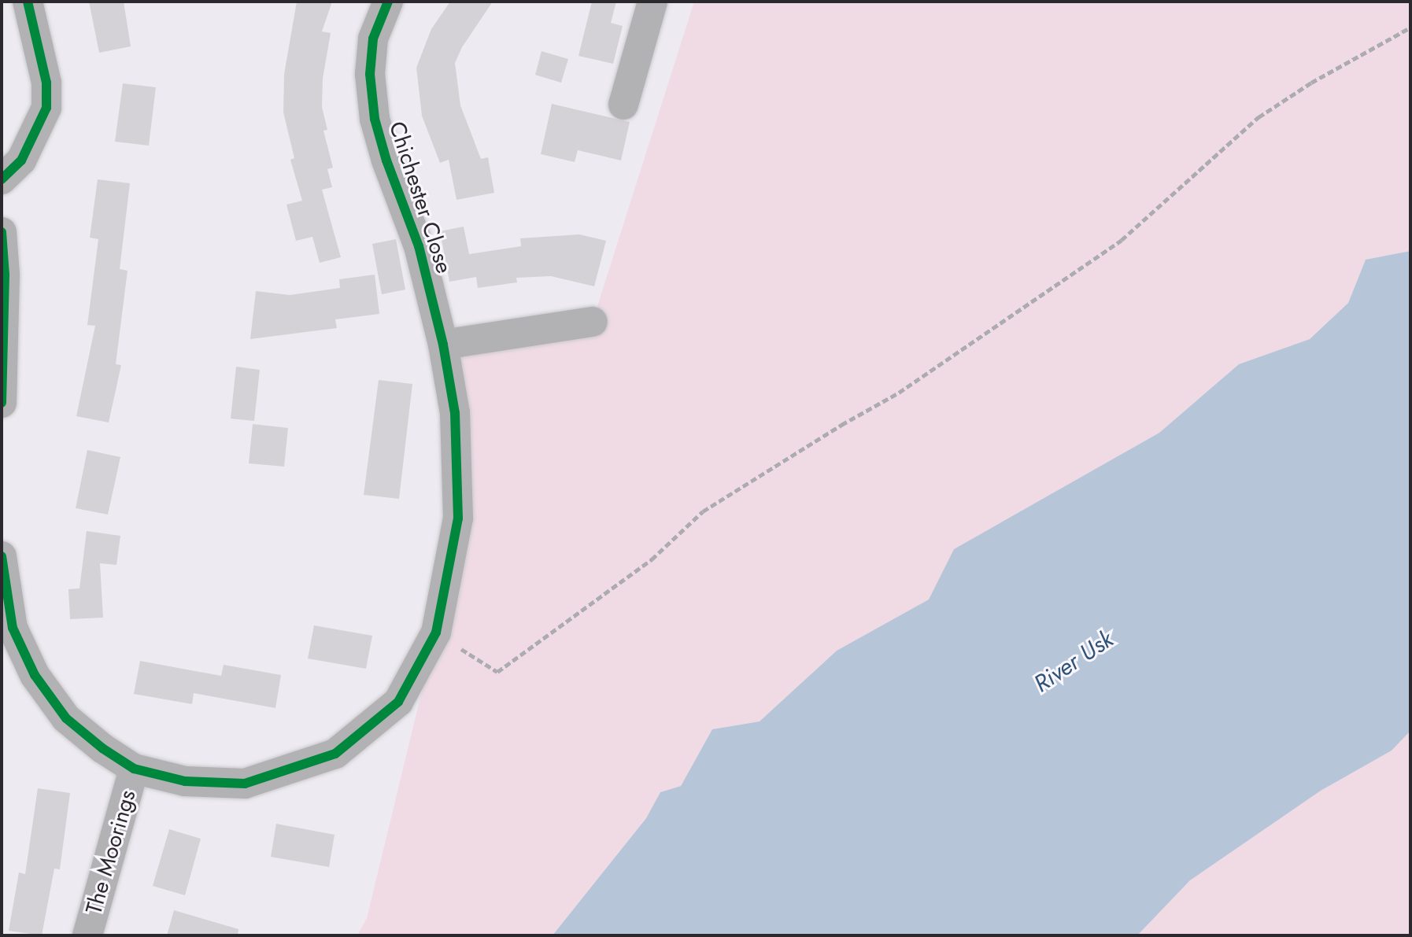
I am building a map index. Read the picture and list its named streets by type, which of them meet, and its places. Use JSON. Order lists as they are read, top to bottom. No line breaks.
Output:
{"streets":{"street":["Chichester Close","The Moorings"]},"crossings":[["Chichester Close","The Moorings"]],"water":["River Usk"]}
